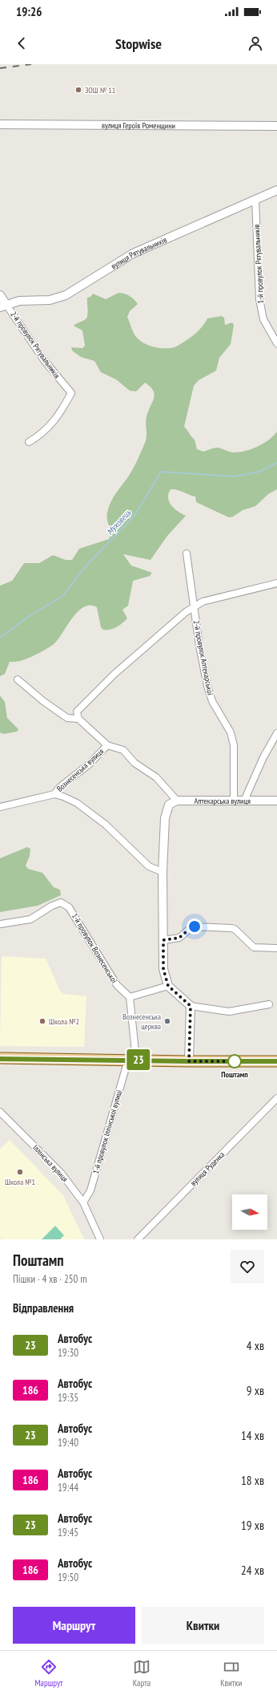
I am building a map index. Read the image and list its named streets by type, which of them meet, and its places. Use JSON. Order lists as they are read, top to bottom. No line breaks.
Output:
{"streets":{"street":["вулиця Героїв Роменщини","вулиця Рятувальників","1-й провулок Рятувальників","2-й провулок Рятувальників","2-й провулок Аптекарської","Вознесенська вулиця","Аптекарська вулиця","1-й провулок Вознесенської","1-й провулок Іллінської вулиці","Іллінська вулиця","вулиця Руденка"]},"crossings":[["вулиця Рятувальників","1-й провулок Рятувальників"],["вулиця Рятувальників","2-й провулок Рятувальників"],["2-й провулок Аптекарської","Вознесенська вулиця"],["2-й провулок Аптекарської","Аптекарська вулиця"],["Вознесенська вулиця","Аптекарська вулиця"],["1-й провулок Іллінської вулиці","Іллінська вулиця"]],"water":["Муховець"],"places":["ЗОШ № 11","Школа №2","Вознесенська церква","Поштамп","Школа №1"],"lines":["bus line 23"],"north":"right","page":{"status":"19:26","header":"Stopwise","on_map":"23","heading":[["Поштамп","Пішки · 4 хв · 250 m"],"Відправлення"],"list":[{"mark":"23","name":"Автобус","note":"19:30","value":"4 хв"},{"mark":"186","name":"Автобус","note":"19:35","value":"9 хв"},{"mark":"23","name":"Автобус","note":"19:40","value":"14 хв"},{"mark":"186","name":"Автобус","note":"19:44","value":"18 хв"},{"mark":"23","name":"Автобус","note":"19:45","value":"19 хв"},{"mark":"186","name":"Автобус","note":"19:50","value":"24 хв"}],"buttons":["Маршрут","Квитки"],"tabs":["Маршрут","Карта","Квитки"]}}
